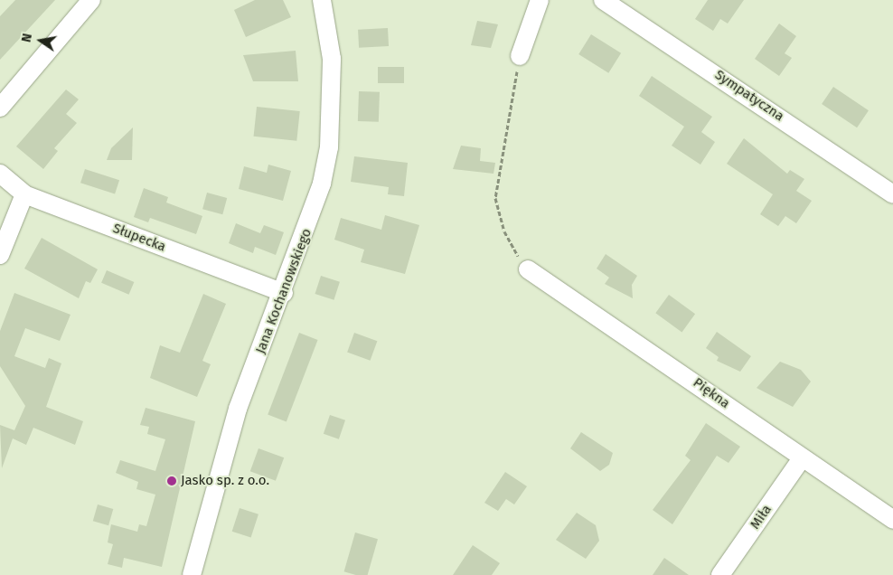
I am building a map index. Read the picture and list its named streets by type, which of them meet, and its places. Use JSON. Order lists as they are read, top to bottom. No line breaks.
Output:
{"streets":{"street":["Sympatyczna","Słupecka","Jana Kochanowskiego","Piękna","Miła"]},"crossings":[["Słupecka","Jana Kochanowskiego"],["Piękna","Miła"]],"places":["Jasko sp. z o.o."],"north":"left"}
